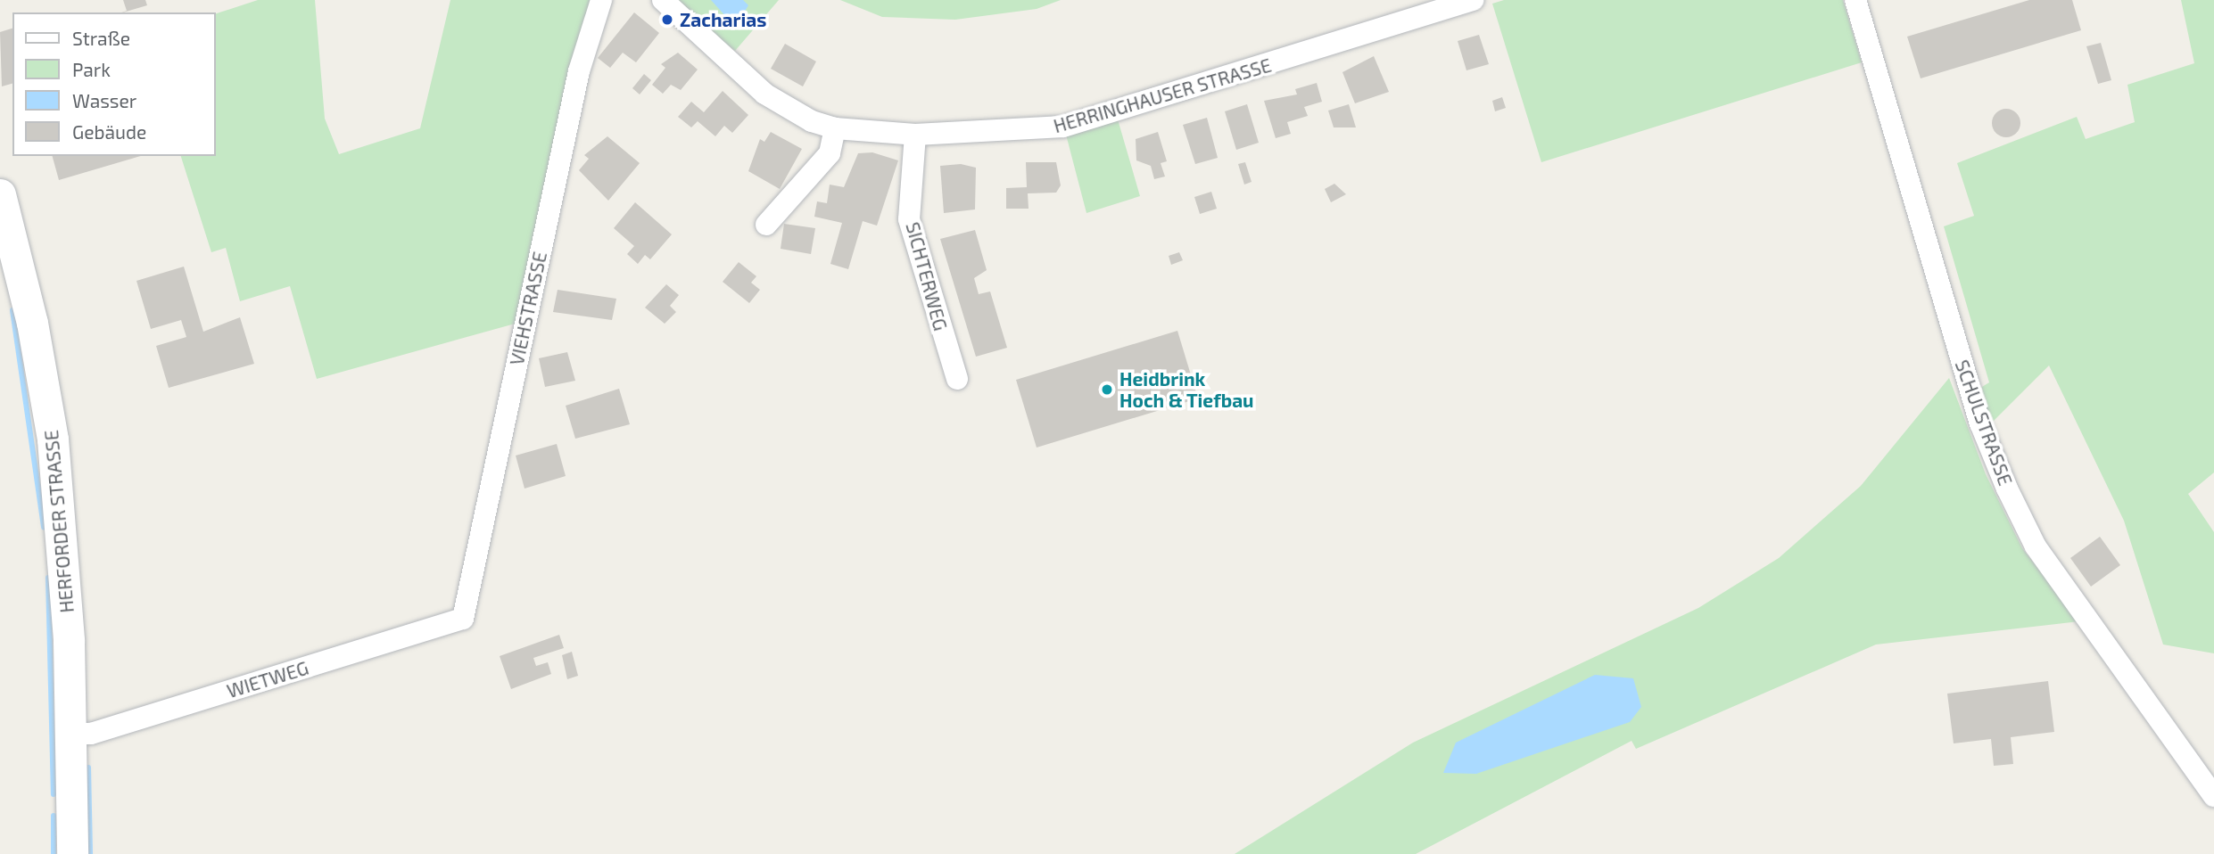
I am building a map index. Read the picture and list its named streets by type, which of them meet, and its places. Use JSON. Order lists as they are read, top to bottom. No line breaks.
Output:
{"streets":{"main road":["HERFORDER STRASSE"],"street":["HERRINGHAUSER STRASSE","SICHTERWEG","VIEHSTRASSE","SCHULSTRASSE","WIETWEG"]},"crossings":[["HERRINGHAUSER STRASSE","SICHTERWEG"],["VIEHSTRASSE","WIETWEG"],["HERFORDER STRASSE","WIETWEG"]],"places":["Zacharias","Heidbrink Hoch & Tiefbau"],"legend":["Straße","Park","Wasser","Gebäude"]}
